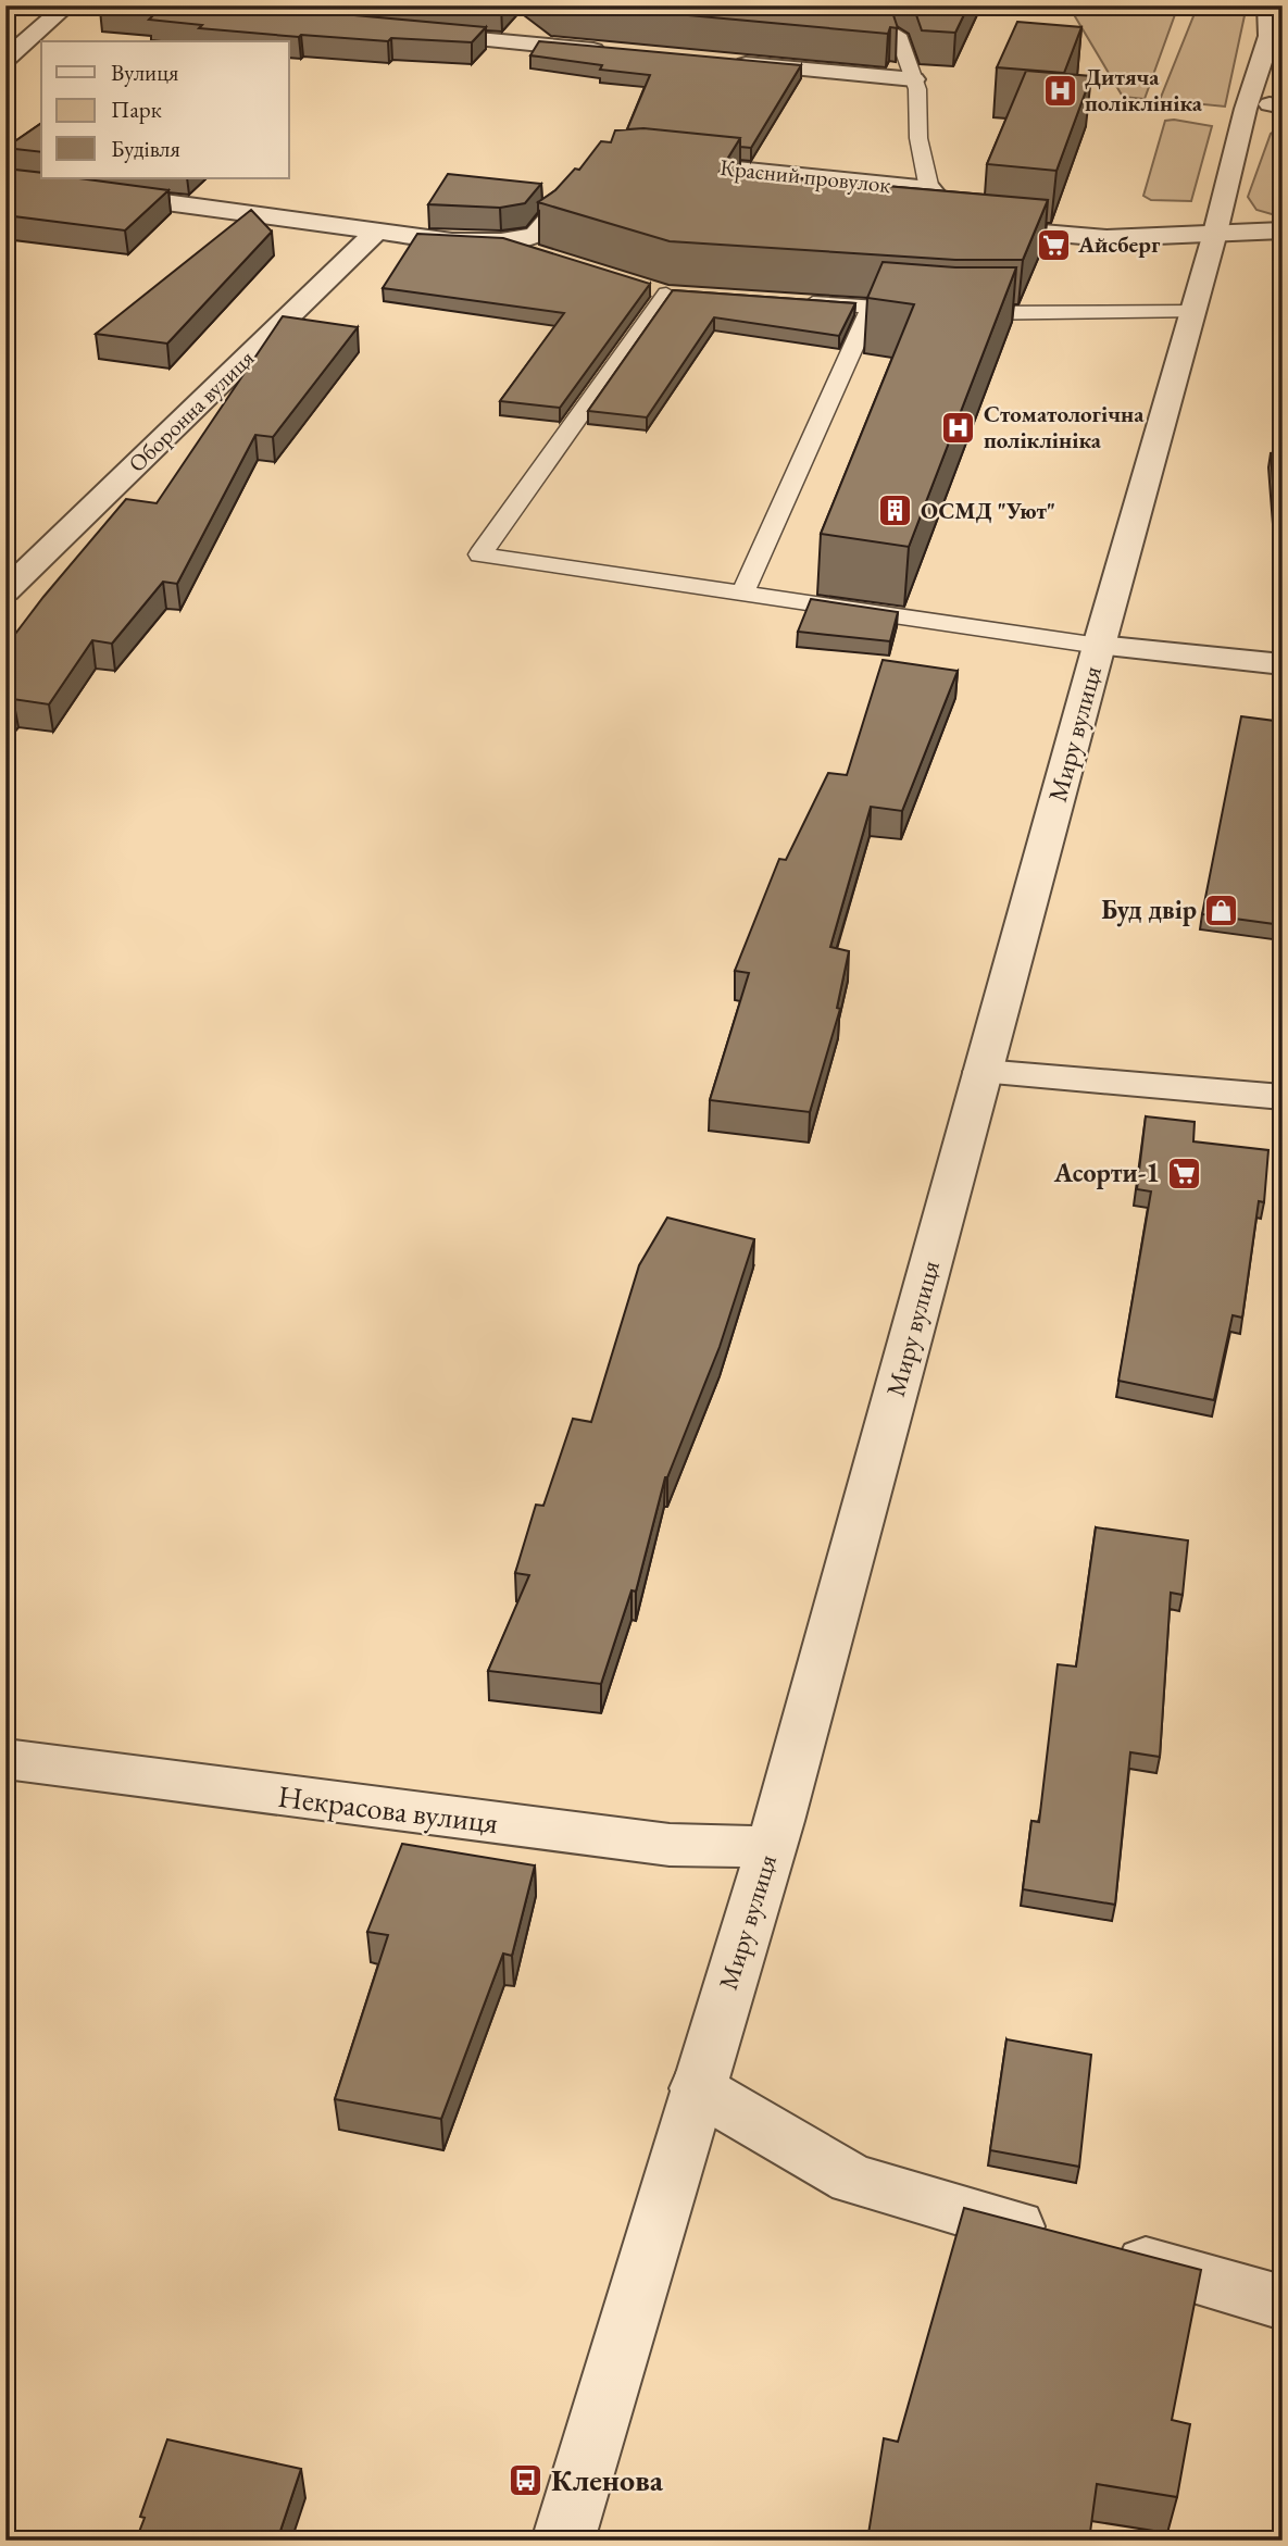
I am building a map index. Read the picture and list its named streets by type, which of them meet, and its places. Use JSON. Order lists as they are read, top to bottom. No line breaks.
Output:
{"streets":{"street":["Красний провулок","Оборонна вулиця","Миру вулиця","Некрасова вулиця"]},"crossings":[["Красний провулок","Миру вулиця"],["Миру вулиця","Некрасова вулиця"]],"places":{"hospital":["Дитяча поліклініка","Стоматологічна поліклініка"],"supermarket":["Айсберг","Асорти-1"],"building":["ОСМД \"Уют\""],"shop":["Буд двір"],"bus stop":["Кленова"]},"legend":["Вулиця","Парк","Будівля"]}
